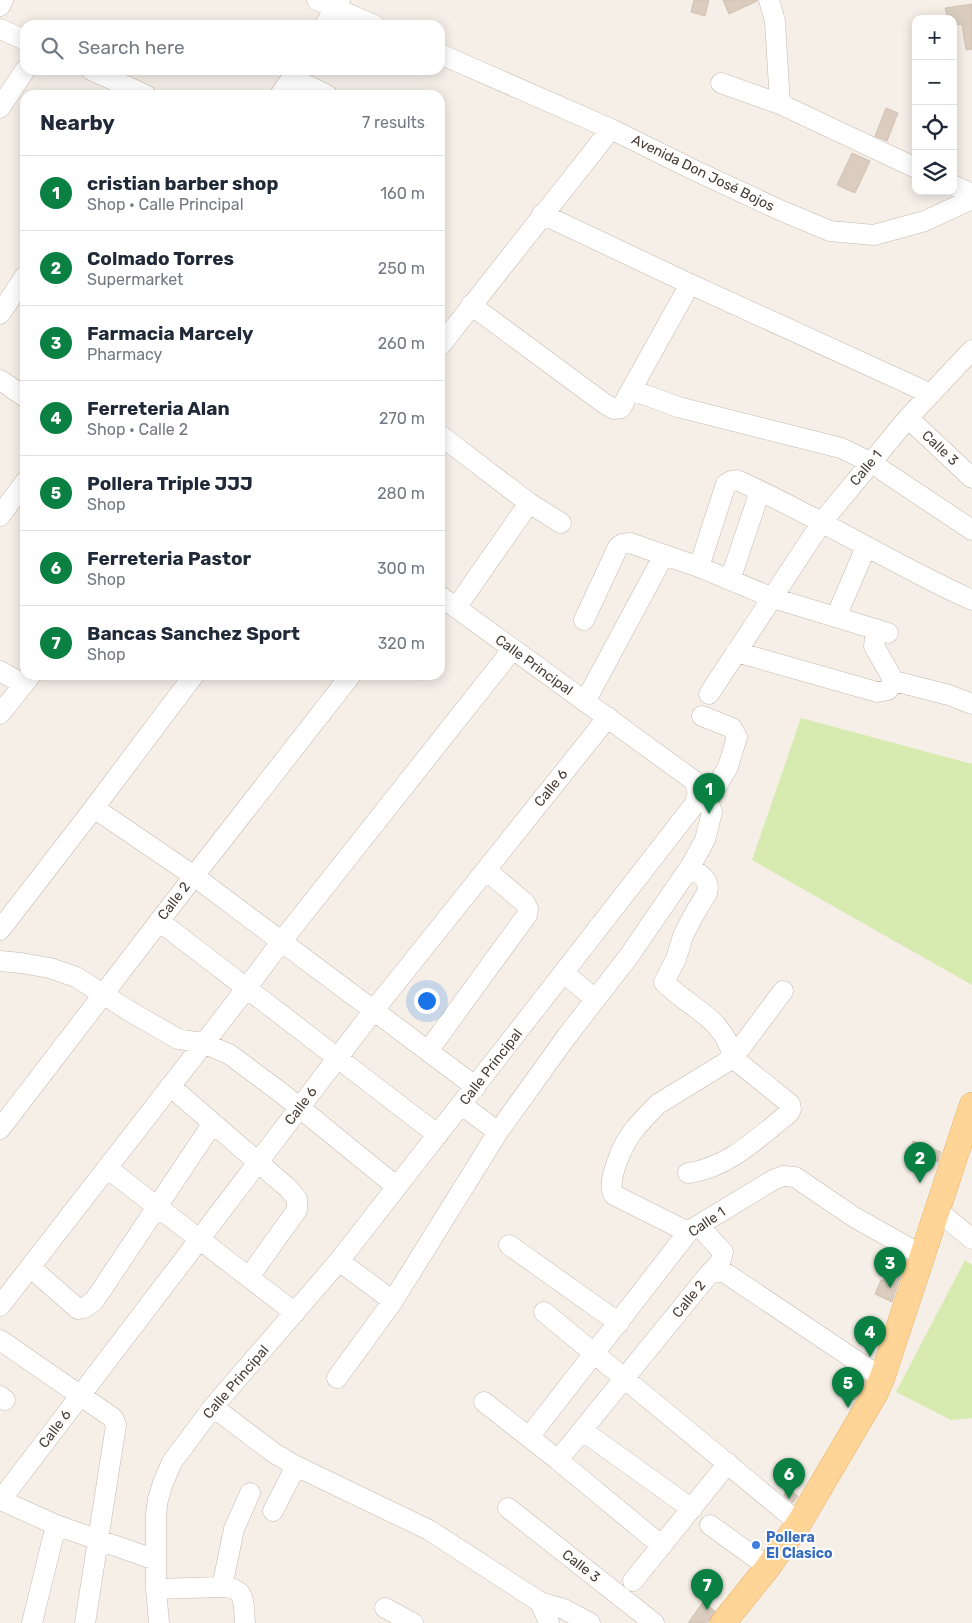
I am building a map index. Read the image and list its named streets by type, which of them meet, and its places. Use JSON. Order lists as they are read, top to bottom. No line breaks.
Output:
{"streets":{"street":["Avenida Don José Bojos","Calle 3","Calle 1","Calle Principal","Calle 6","Calle 2"]},"crossings":[["Calle 3","Calle 1"],["Calle Principal","Calle 6"]],"places":["Pollera El Clasico"],"page":{"map_buttons":["+","−"],"search":"Search here","heading":["Nearby","7 results"],"list":[{"mark":"1","name":"cristian barber shop","note":"Shop · Calle Principal","value":"160 m"},{"mark":"2","name":"Colmado Torres","note":"Supermarket","value":"250 m"},{"mark":"3","name":"Farmacia Marcely","note":"Pharmacy","value":"260 m"},{"mark":"4","name":"Ferreteria Alan","note":"Shop · Calle 2","value":"270 m"},{"mark":"5","name":"Pollera Triple JJJ","note":"Shop","value":"280 m"},{"mark":"6","name":"Ferreteria Pastor","note":"Shop","value":"300 m"},{"mark":"7","name":"Bancas Sanchez Sport","note":"Shop","value":"320 m"}],"pins":["1","2","3","4","5","6","7"]}}
